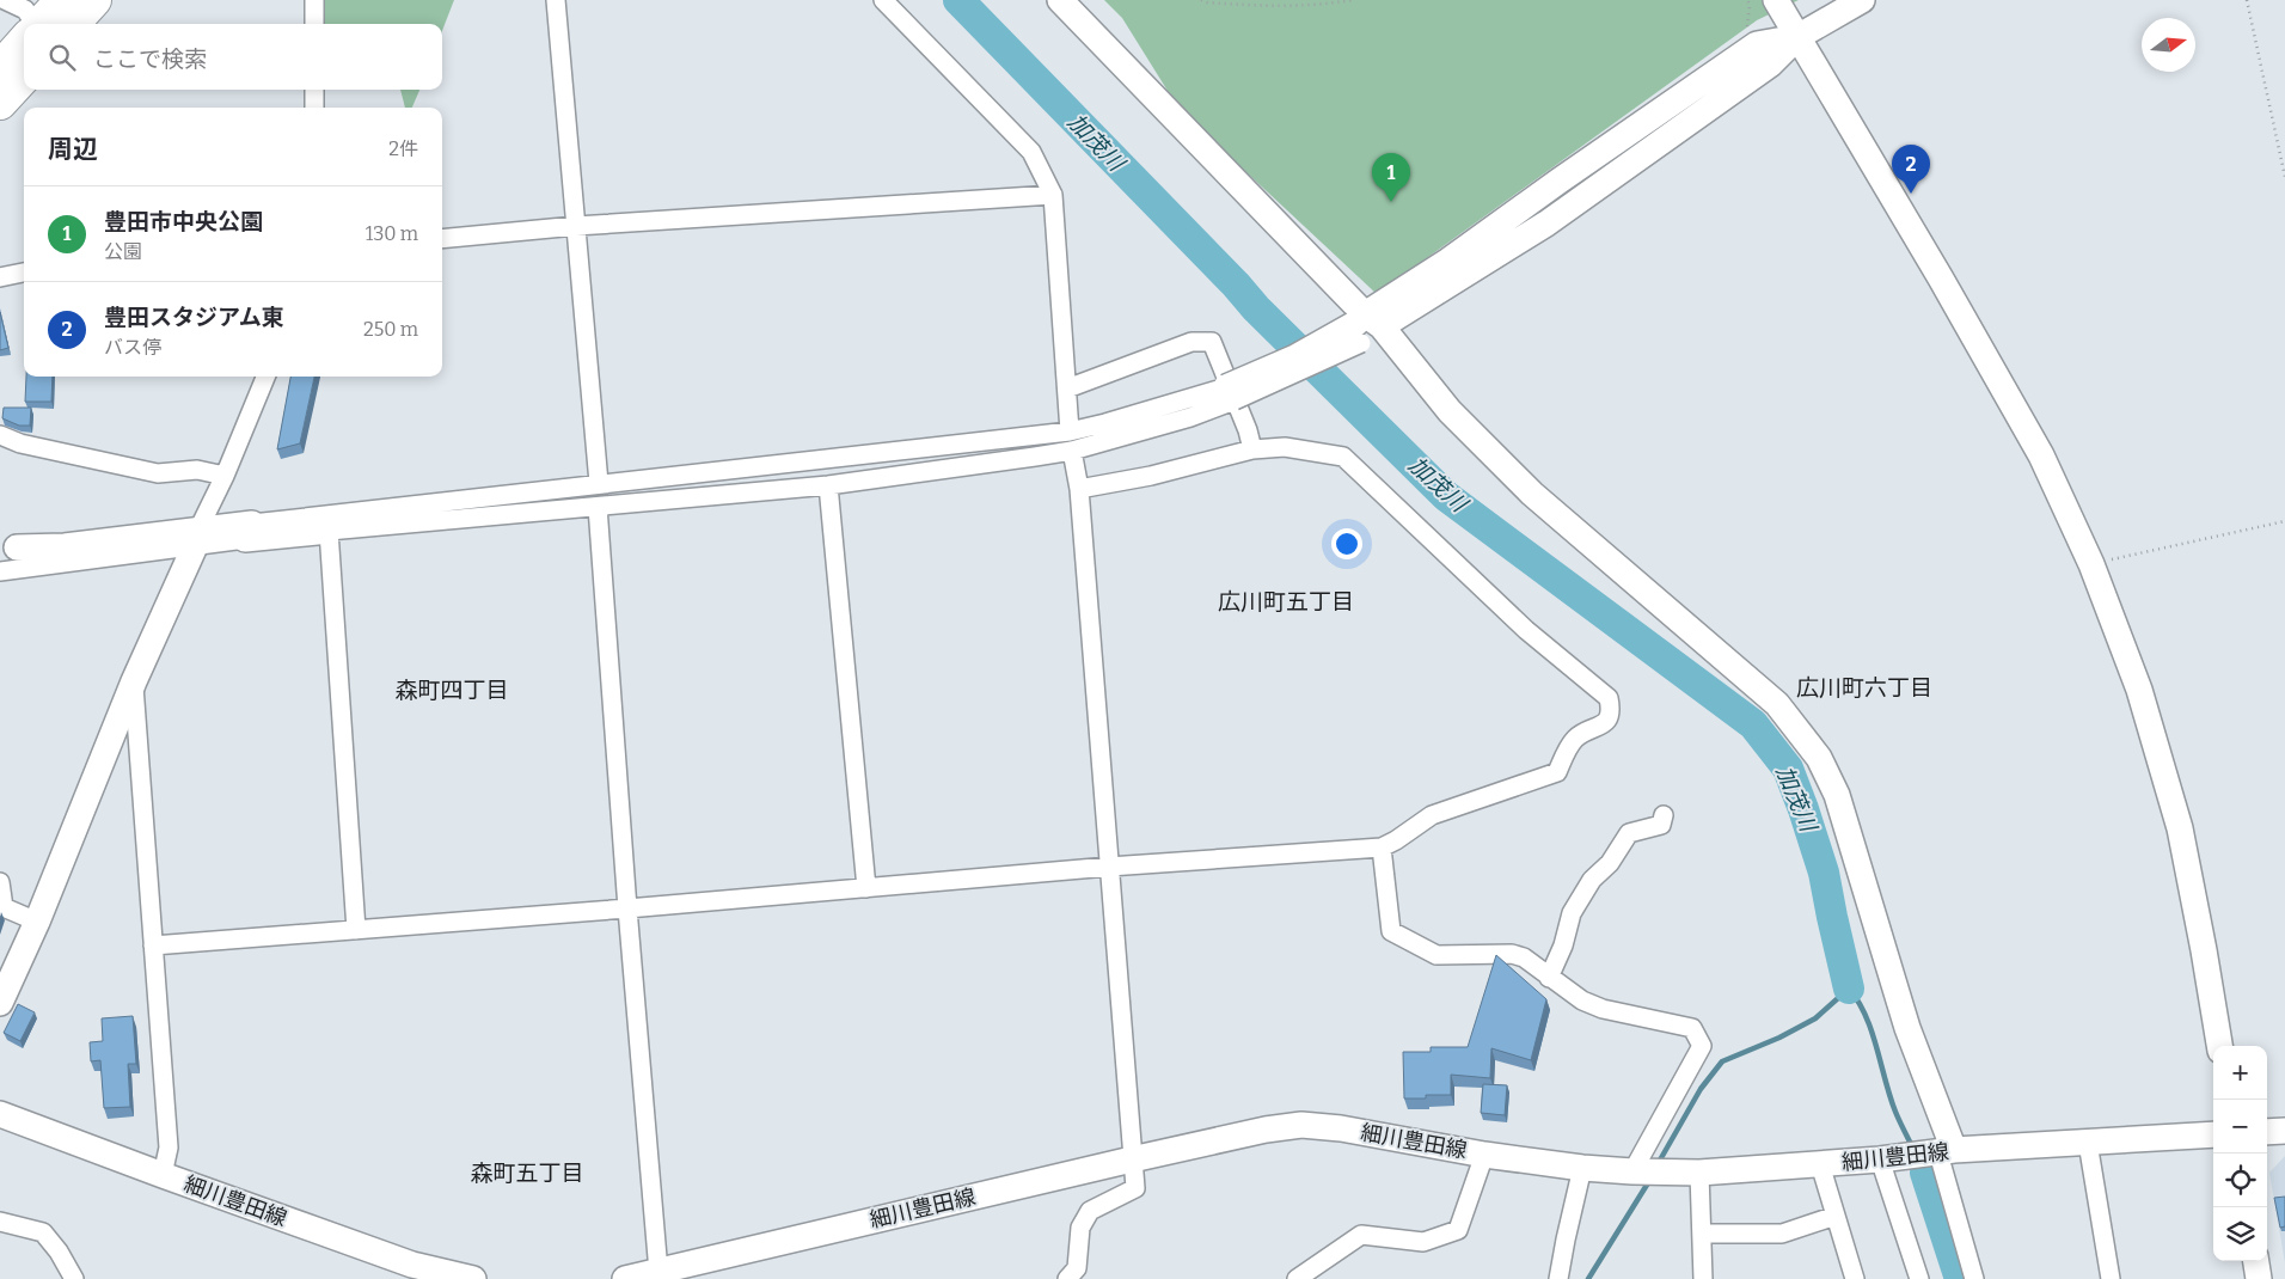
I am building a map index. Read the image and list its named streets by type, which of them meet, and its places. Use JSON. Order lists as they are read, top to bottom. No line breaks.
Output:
{"streets":{"street":["細川豊田線"]},"districts":["広川町五丁目","広川町六丁目","森町四丁目","森町五丁目"],"water":["加茂川"],"north":"right","page":{"search":"ここで検索","heading":["周辺","2件"],"pins":["2","1"],"list":[{"mark":"1","name":"豊田市中央公園","note":"公園","value":"130 m"},{"mark":"2","name":"豊田スタジアム東","note":"バス停","value":"250 m"}],"map_buttons":["+","−"]}}
